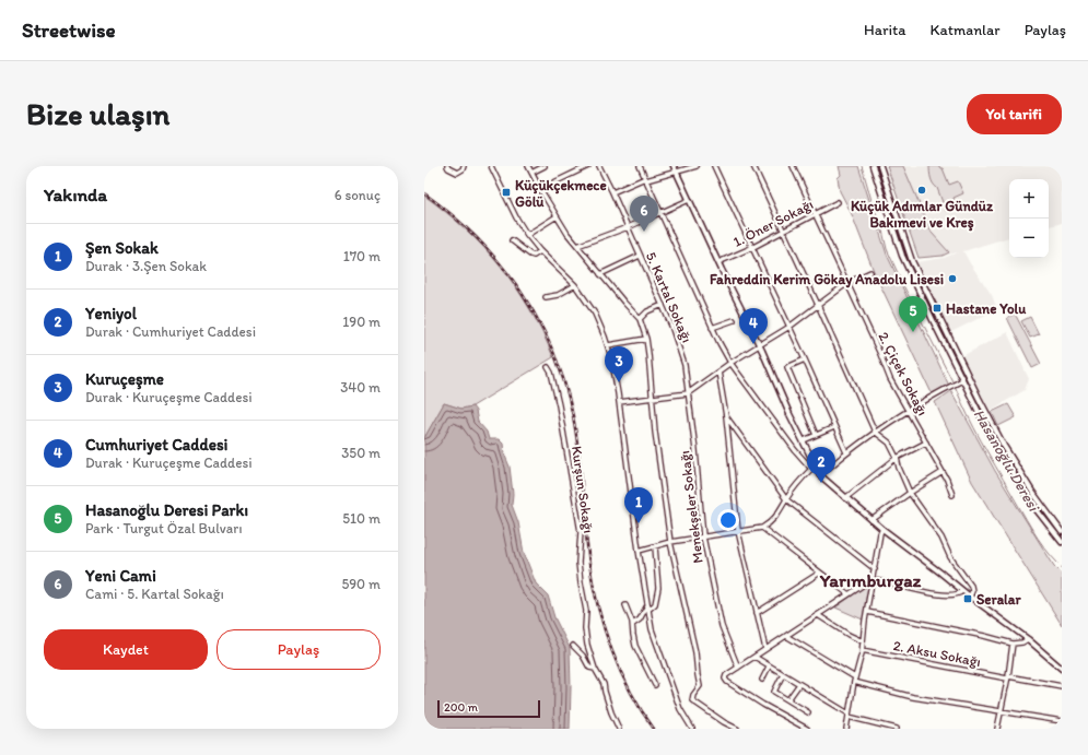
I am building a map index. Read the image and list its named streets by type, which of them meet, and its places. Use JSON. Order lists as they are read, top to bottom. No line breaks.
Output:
{"streets":{"street":["1. Öner Sokağı","5. Kartal Sokağı","2. Çiçek Sokağı","Kurşun Sokağı","Menekşeler Sokağı","2. Aksu Sokağı"]},"crossings":[["1. Öner Sokağı","2. Çiçek Sokağı"],["5. Kartal Sokağı","Menekşeler Sokağı"]],"districts":["Yarımburgaz"],"water":["Hasanoğlu Deresi"],"places":{"other":["Küçük Adımlar Gündüz Bakımevi ve Kreş","Fahreddin Kerim Gökay Anadolu Lisesi"],"transit":["Küçükçekmece Gölü","Hastane Yolu","Seralar"]},"scale_bar":"200 m","page":{"header":"Streetwise","nav":["Harita","Katmanlar","Paylaş"],"buttons":["Yol tarifi",["Kaydet","Paylaş"]],"title":"Bize ulaşın","heading":["Yakında","6 sonuç"],"map_buttons":["+","−"],"pins":["6","5","4","3","2","1"],"list":[{"mark":"1","name":"Şen Sokak","note":"Durak · 3.Şen Sokak","value":"170 m"},{"mark":"2","name":"Yeniyol","note":"Durak · Cumhuriyet Caddesi","value":"190 m"},{"mark":"3","name":"Kuruçeşme","note":"Durak · Kuruçeşme Caddesi","value":"340 m"},{"mark":"4","name":"Cumhuriyet Caddesi","note":"Durak · Kuruçeşme Caddesi","value":"350 m"},{"mark":"5","name":"Hasanoğlu Deresi Parkı","note":"Park · Turgut Özal Bulvarı","value":"510 m"},{"mark":"6","name":"Yeni Cami","note":"Cami · 5. Kartal Sokağı","value":"590 m"}],"scale":"200 m"}}
